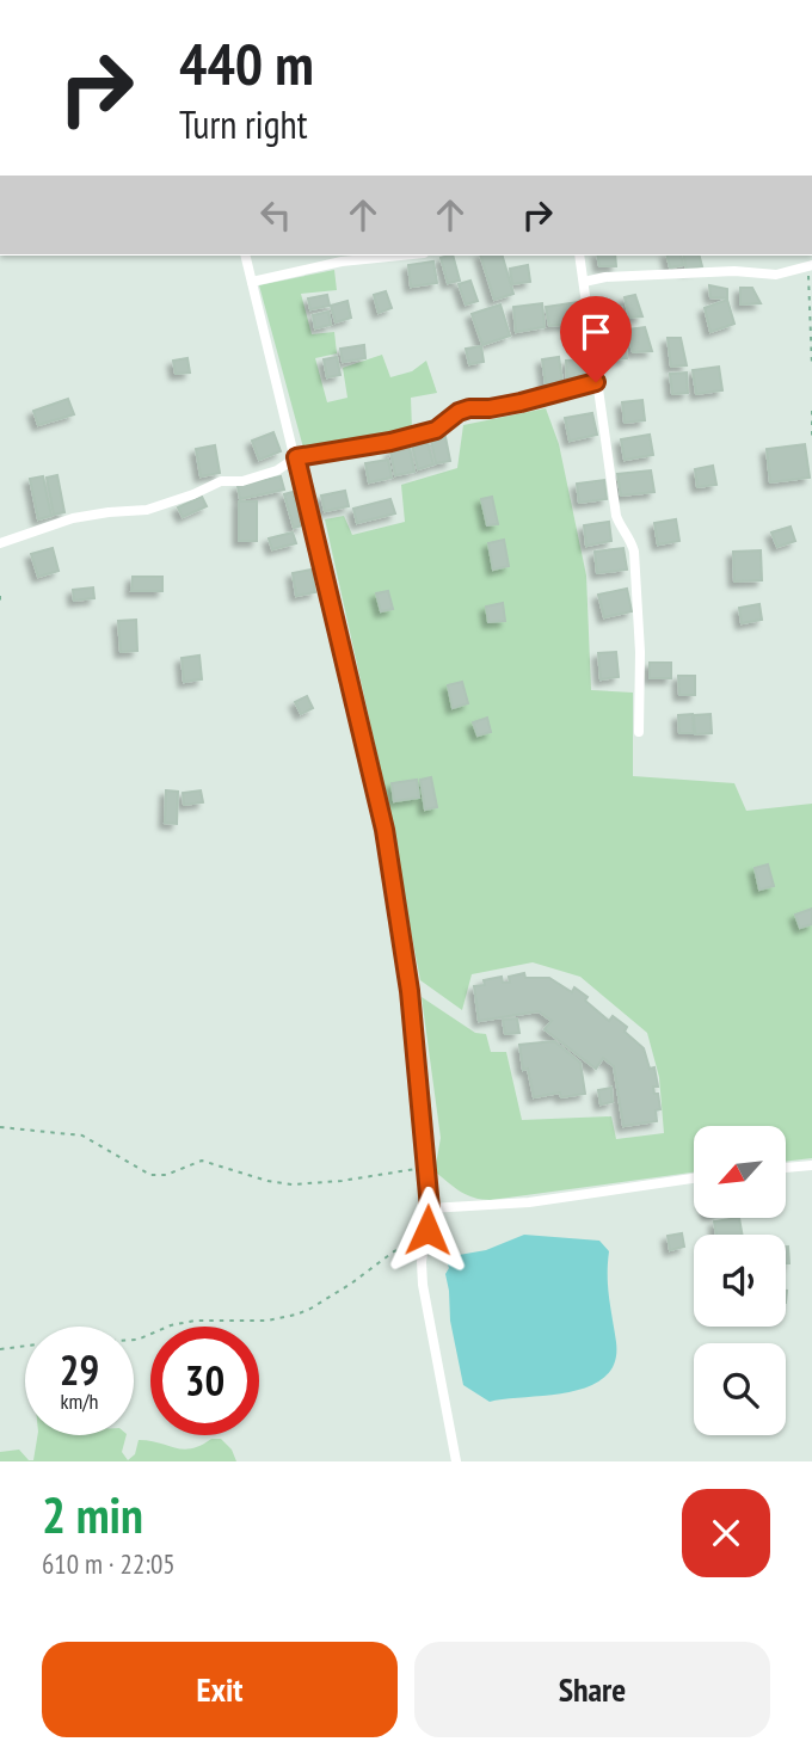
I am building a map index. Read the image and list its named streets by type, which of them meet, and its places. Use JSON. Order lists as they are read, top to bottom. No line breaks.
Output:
{"north":"bottom left","page":{"turn":["440 m","Turn right"],"speed":"29 km/h","limit":"30","heading":["2 min","610 m · 22:05"],"buttons":["Exit","Share"]}}
